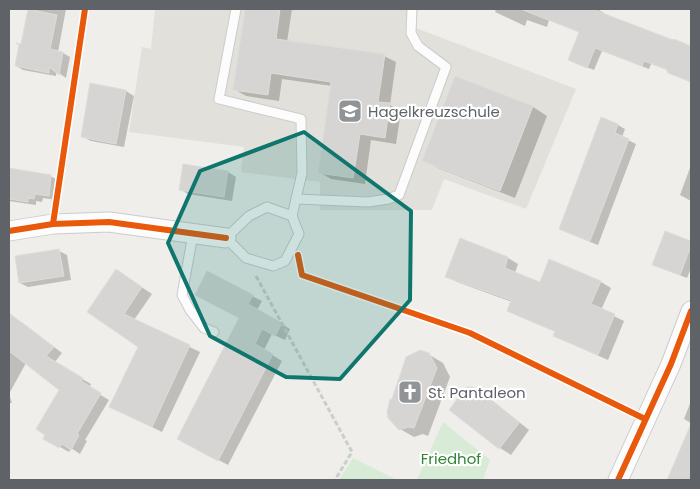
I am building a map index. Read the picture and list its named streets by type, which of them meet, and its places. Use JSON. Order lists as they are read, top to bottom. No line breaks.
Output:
{"parks":["Friedhof"],"places":{"school or university":["Hagelkreuzschule"],"church":["St. Pantaleon"]}}
